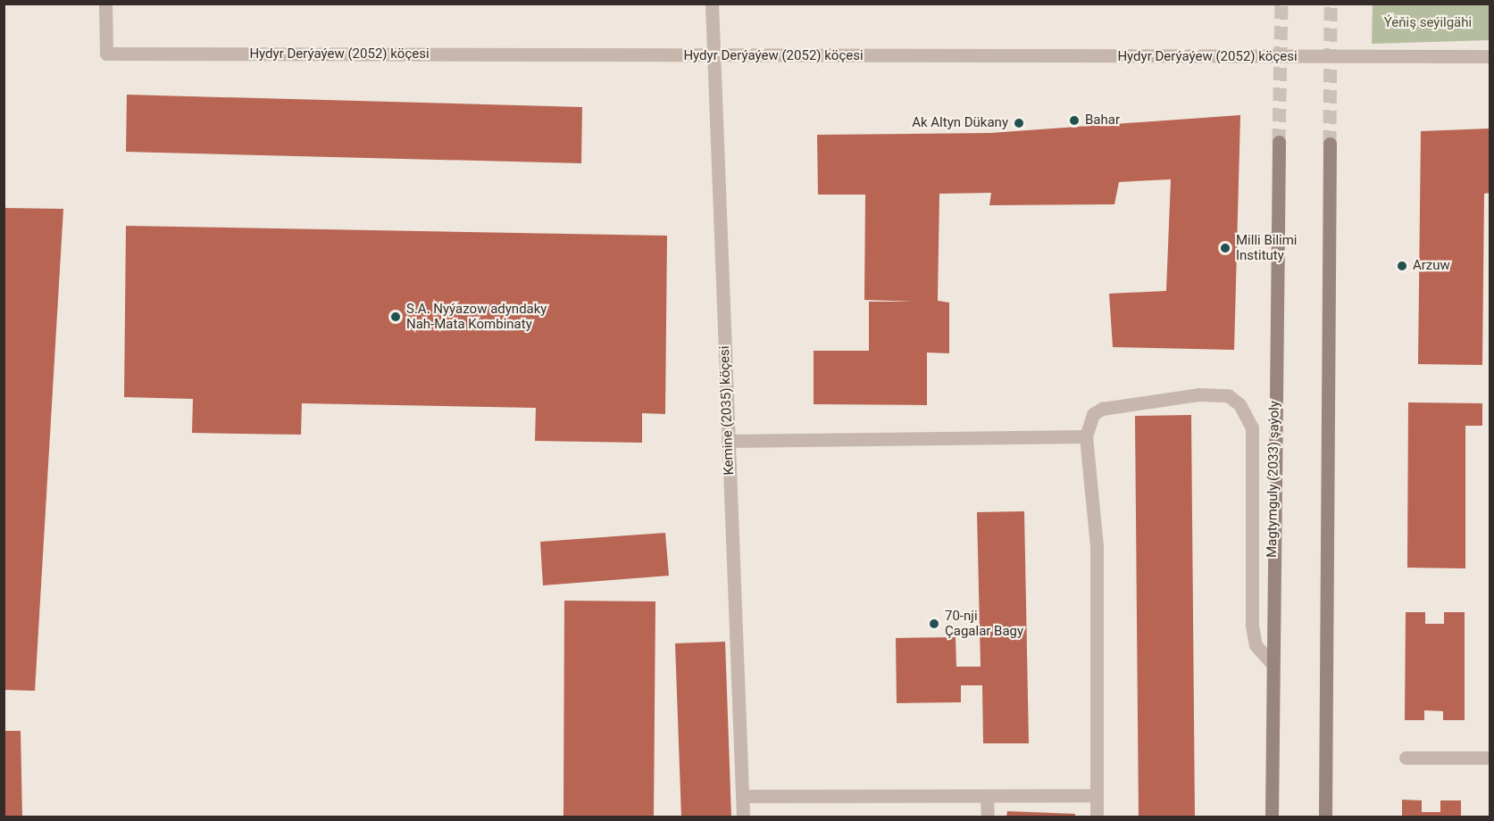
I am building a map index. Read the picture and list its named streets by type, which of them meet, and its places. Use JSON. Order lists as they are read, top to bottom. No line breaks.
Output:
{"streets":{"main road":["Magtymguly (2033) şaýoly"],"street":["Hydyr Derýaýew (2052) köçesi","Kemine (2035) köçesi"]},"crossings":[["Hydyr Derýaýew (2052) köçesi","Kemine (2035) köçesi"]],"parks":["Ýeňiş seýilgähi"],"places":["Bahar","Ak Altyn Dükany","Milli Bilimi Instituty","Arzuw","S.A. Nyýazow adyndaky Nah-Mata Kombinaty","70-nji Çagalar Bagy"]}
